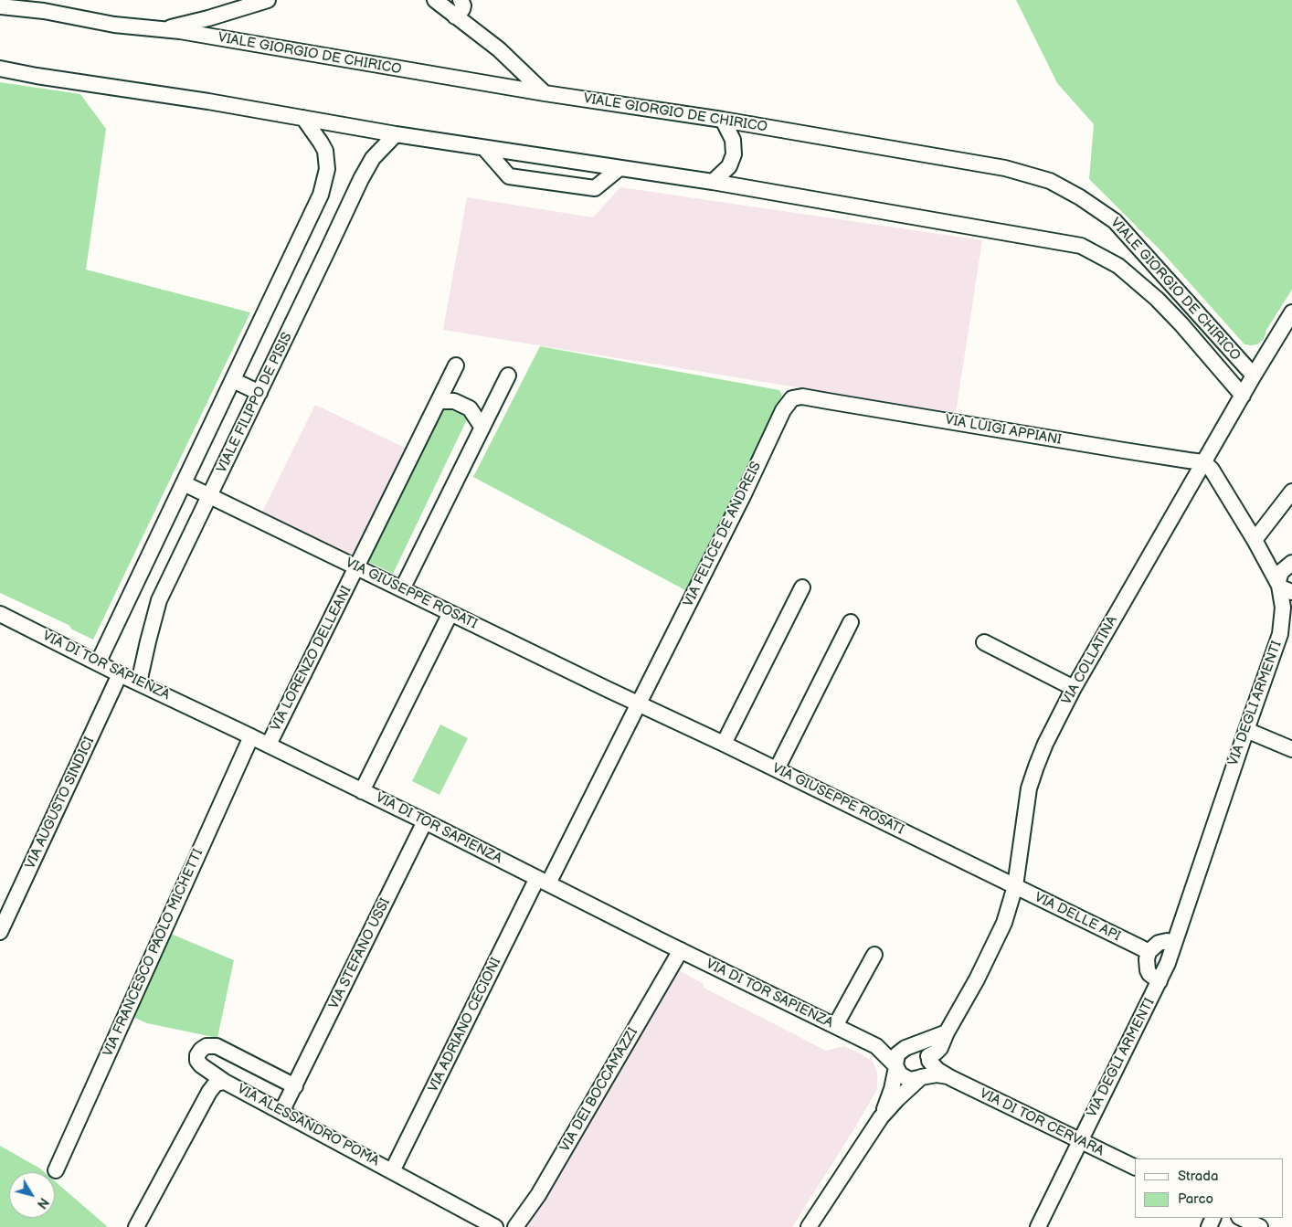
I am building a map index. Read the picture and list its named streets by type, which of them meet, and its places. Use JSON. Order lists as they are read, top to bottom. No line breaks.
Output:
{"streets":{"street":["VIALE GIORGIO DE CHIRICO","VIALE FILIPPO DE PISIS","VIA LUIGI APPIANI","VIA FELICE DE ANDREIS","VIA GIUSEPPE ROSATI","VIA LORENZO DELLEANI","VIA COLLATINA","VIA DI TOR SAPIENZA","VIA DEGLI ARMENTI","VIA AUGUSTO SINDICI","VIA DELLE API","VIA FRANCESCO PAOLO MICHETTI","VIA STEFANO USSI","VIA ADRIANO CECIONI","VIA DEI BOCCAMAZZI","VIA DI TOR CERVARA","VIA ALESSANDRO POMA"]},"crossings":[["VIALE GIORGIO DE CHIRICO","VIALE FILIPPO DE PISIS"],["VIALE GIORGIO DE CHIRICO","VIA COLLATINA"],["VIALE FILIPPO DE PISIS","VIA GIUSEPPE ROSATI"],["VIALE FILIPPO DE PISIS","VIA DI TOR SAPIENZA"],["VIA LUIGI APPIANI","VIA FELICE DE ANDREIS"],["VIA LUIGI APPIANI","VIA COLLATINA"],["VIA LUIGI APPIANI","VIA DEGLI ARMENTI"],["VIA FELICE DE ANDREIS","VIA GIUSEPPE ROSATI"],["VIA FELICE DE ANDREIS","VIA DI TOR SAPIENZA"],["VIA FELICE DE ANDREIS","VIA ADRIANO CECIONI"],["VIA GIUSEPPE ROSATI","VIA LORENZO DELLEANI"],["VIA GIUSEPPE ROSATI","VIA COLLATINA"],["VIA GIUSEPPE ROSATI","VIA DELLE API"],["VIA LORENZO DELLEANI","VIA DI TOR SAPIENZA"],["VIA COLLATINA","VIA DEGLI ARMENTI"],["VIA COLLATINA","VIA DELLE API"],["VIA DI TOR SAPIENZA","VIA AUGUSTO SINDICI"],["VIA DI TOR SAPIENZA","VIA FRANCESCO PAOLO MICHETTI"],["VIA DI TOR SAPIENZA","VIA STEFANO USSI"],["VIA DI TOR SAPIENZA","VIA ADRIANO CECIONI"],["VIA DI TOR SAPIENZA","VIA DEI BOCCAMAZZI"],["VIA DEGLI ARMENTI","VIA DI TOR CERVARA"],["VIA STEFANO USSI","VIA ALESSANDRO POMA"],["VIA ADRIANO CECIONI","VIA ALESSANDRO POMA"]],"legend":["Strada","Parco"],"north":"bottom right"}
